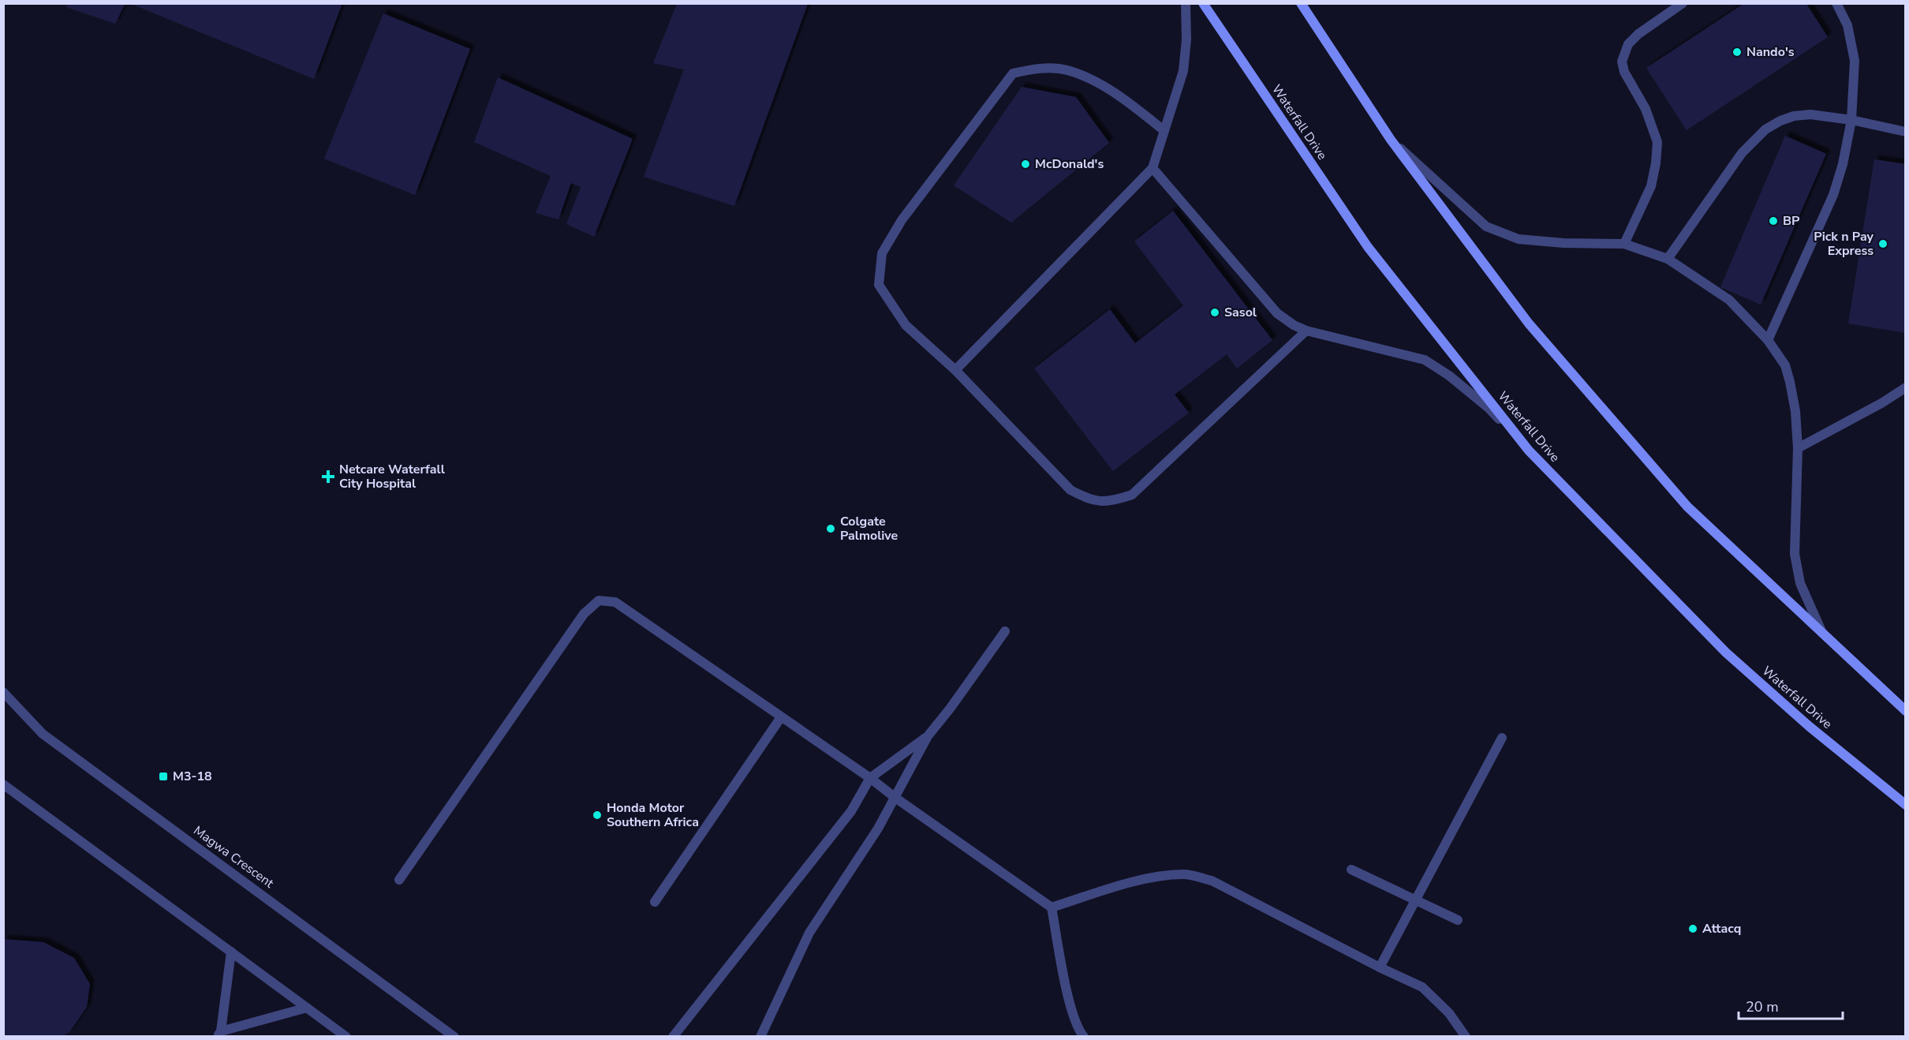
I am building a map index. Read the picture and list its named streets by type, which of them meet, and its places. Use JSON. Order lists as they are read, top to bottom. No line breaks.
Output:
{"streets":{"main road":["Waterfall Drive"],"street":["Magwa Crescent"]},"places":{"other":["Nando's","McDonald's","BP","Pick n Pay Express","Sasol","Colgate Palmolive","Honda Motor Southern Africa","Attacq"],"health":["Netcare Waterfall City Hospital"],"transit":["M3-18"]},"scale_bar":"20 m"}
